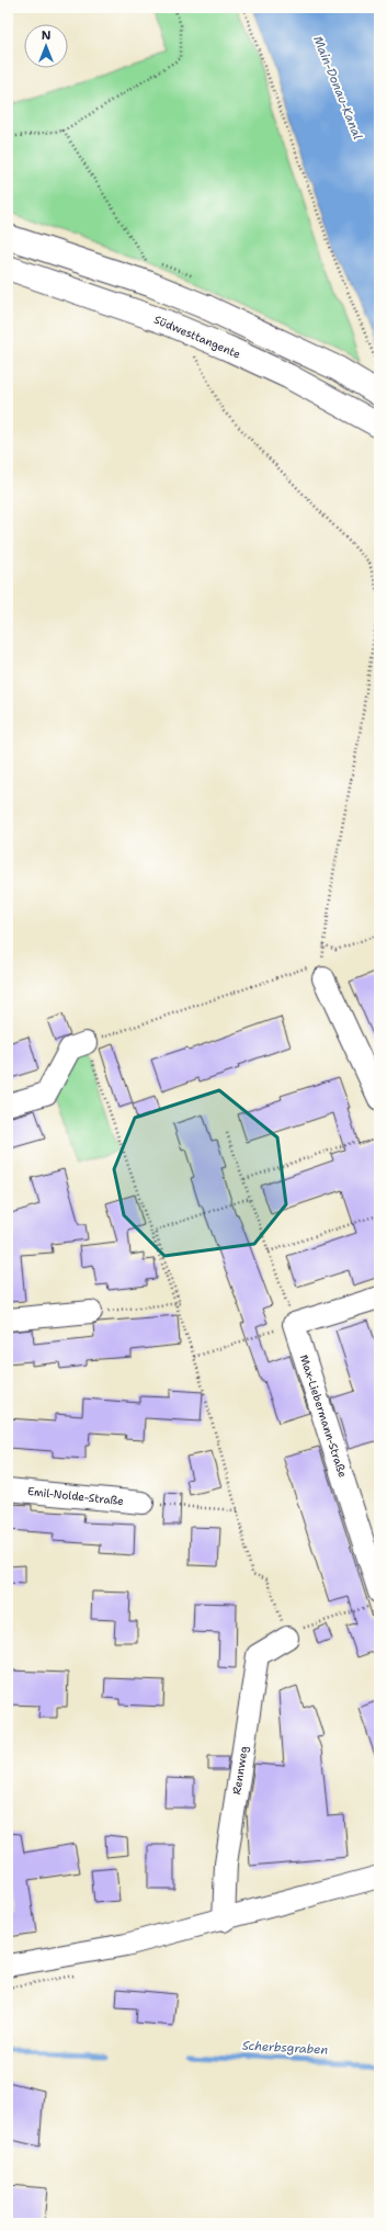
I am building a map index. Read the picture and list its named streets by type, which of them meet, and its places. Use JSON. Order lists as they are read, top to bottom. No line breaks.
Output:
{"streets":{"highway":["Südwesttangente"],"street":["Max-Liebermann-Straße","Emil-Nolde-Straße","Rennweg"]},"water":["Main-Donau-Kanal","Scherbsgraben"],"north":"top"}
